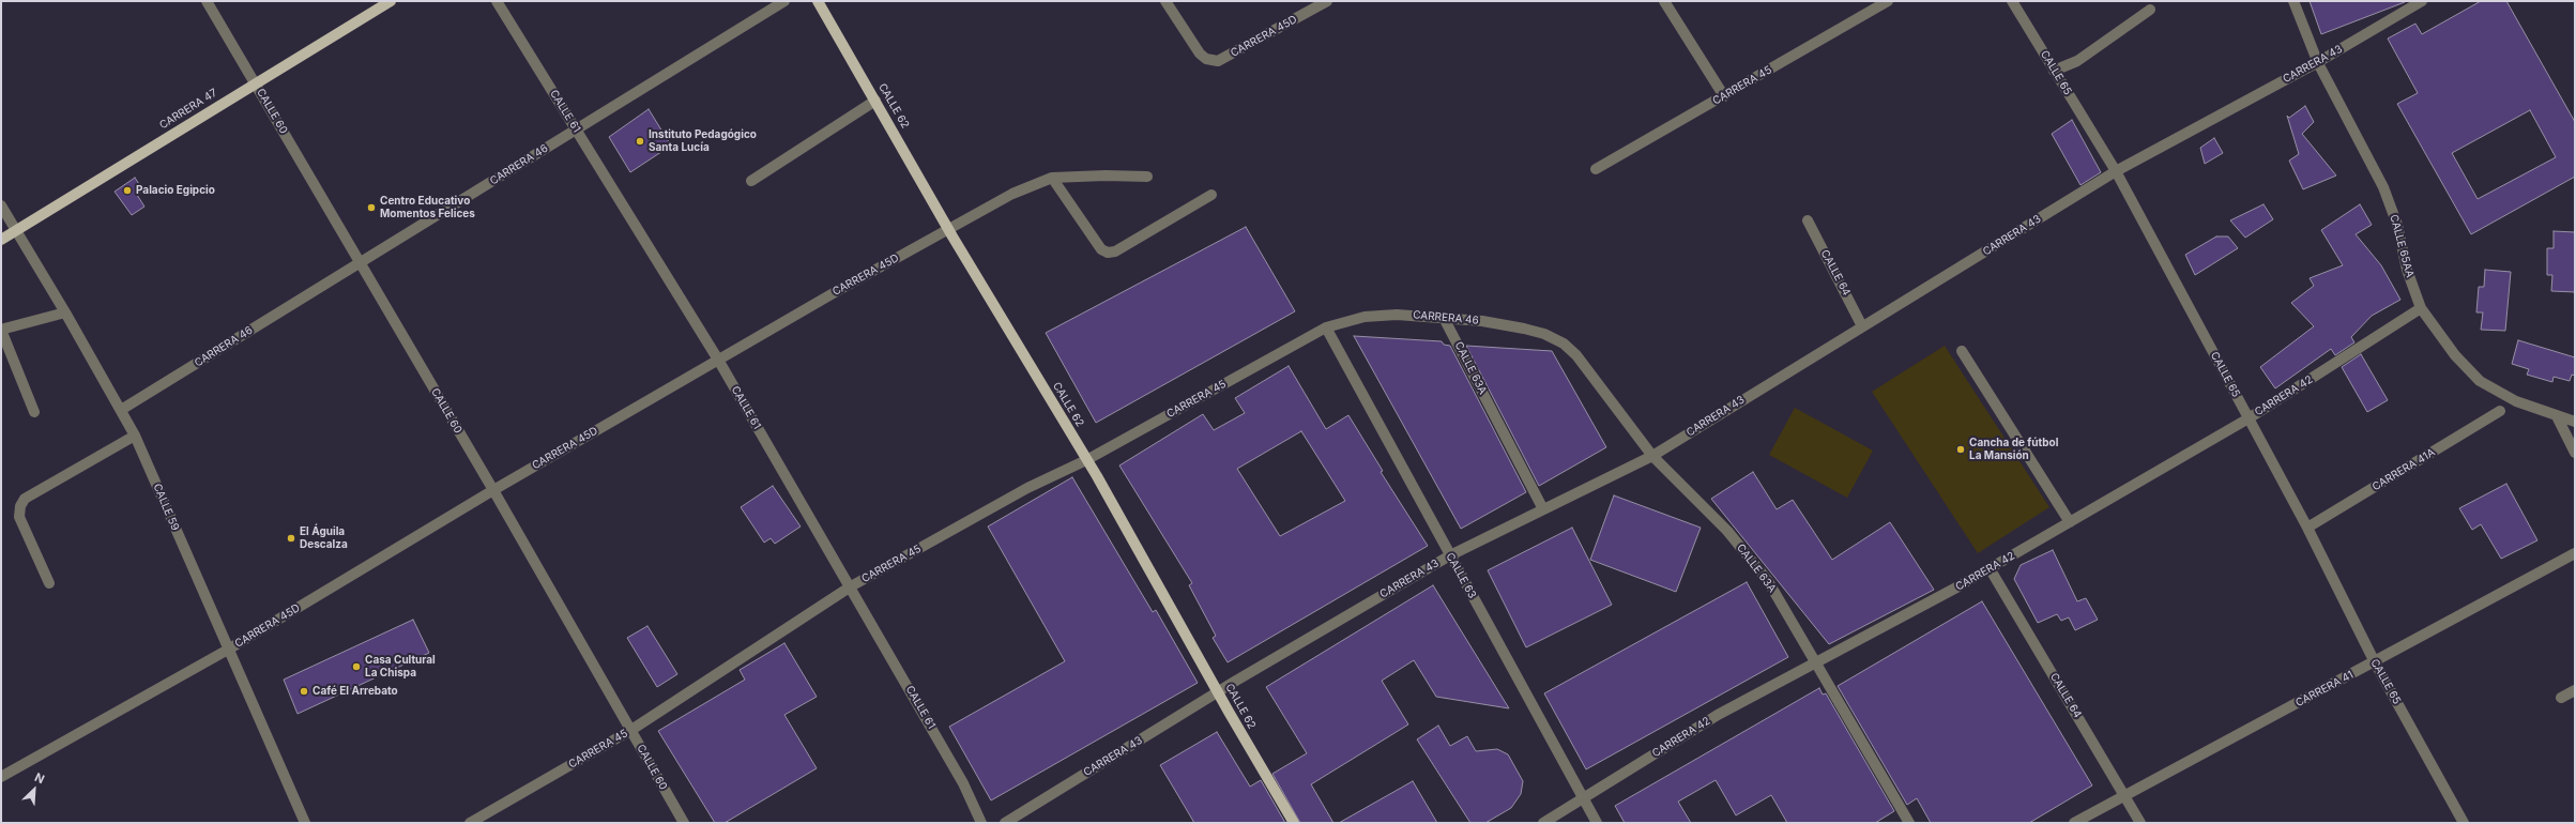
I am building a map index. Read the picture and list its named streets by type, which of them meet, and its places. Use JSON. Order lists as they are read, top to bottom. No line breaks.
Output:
{"streets":{"main road":["CALLE 62","CARRERA 47"],"street":["CARRERA 45D","CARRERA 43","CALLE 65","CARRERA 45","CALLE 60","CALLE 61","CARRERA 46","CALLE 65AA","CALLE 64","CALLE 63A","CARRERA 42","CARRERA 41A","CALLE 59","CALLE 63","CARRERA 41"]},"crossings":[["CARRERA 45D","CALLE 62"],["CARRERA 45D","CALLE 60"],["CARRERA 45D","CALLE 61"],["CARRERA 45D","CALLE 59"],["CARRERA 43","CALLE 65"],["CARRERA 43","CALLE 62"],["CARRERA 43","CALLE 65AA"],["CARRERA 43","CALLE 64"],["CARRERA 43","CALLE 63A"],["CARRERA 43","CALLE 63"],["CALLE 65","CARRERA 42"],["CALLE 65","CARRERA 41A"],["CALLE 65","CARRERA 41"],["CARRERA 45","CALLE 62"],["CARRERA 45","CALLE 60"],["CARRERA 45","CALLE 61"],["CARRERA 45","CARRERA 46"],["CARRERA 45","CALLE 63"],["CARRERA 47","CALLE 60"],["CARRERA 47","CALLE 59"],["CALLE 60","CARRERA 46"],["CALLE 61","CARRERA 46"],["CARRERA 46","CALLE 63A"],["CARRERA 46","CALLE 59"],["CARRERA 46","CALLE 63"],["CALLE 65AA","CARRERA 42"],["CALLE 64","CARRERA 42"],["CALLE 64","CARRERA 41"],["CALLE 63A","CARRERA 42"],["CARRERA 42","CALLE 63"]],"places":["Instituto Pedagógico Santa Lucía","Palacio Egipcio","Centro Educativo Momentos Felices","Cancha de fútbol La Mansión","El Águila Descalza","Casa Cultural La Chispa","Café El Arrebato"],"north":"top right"}
